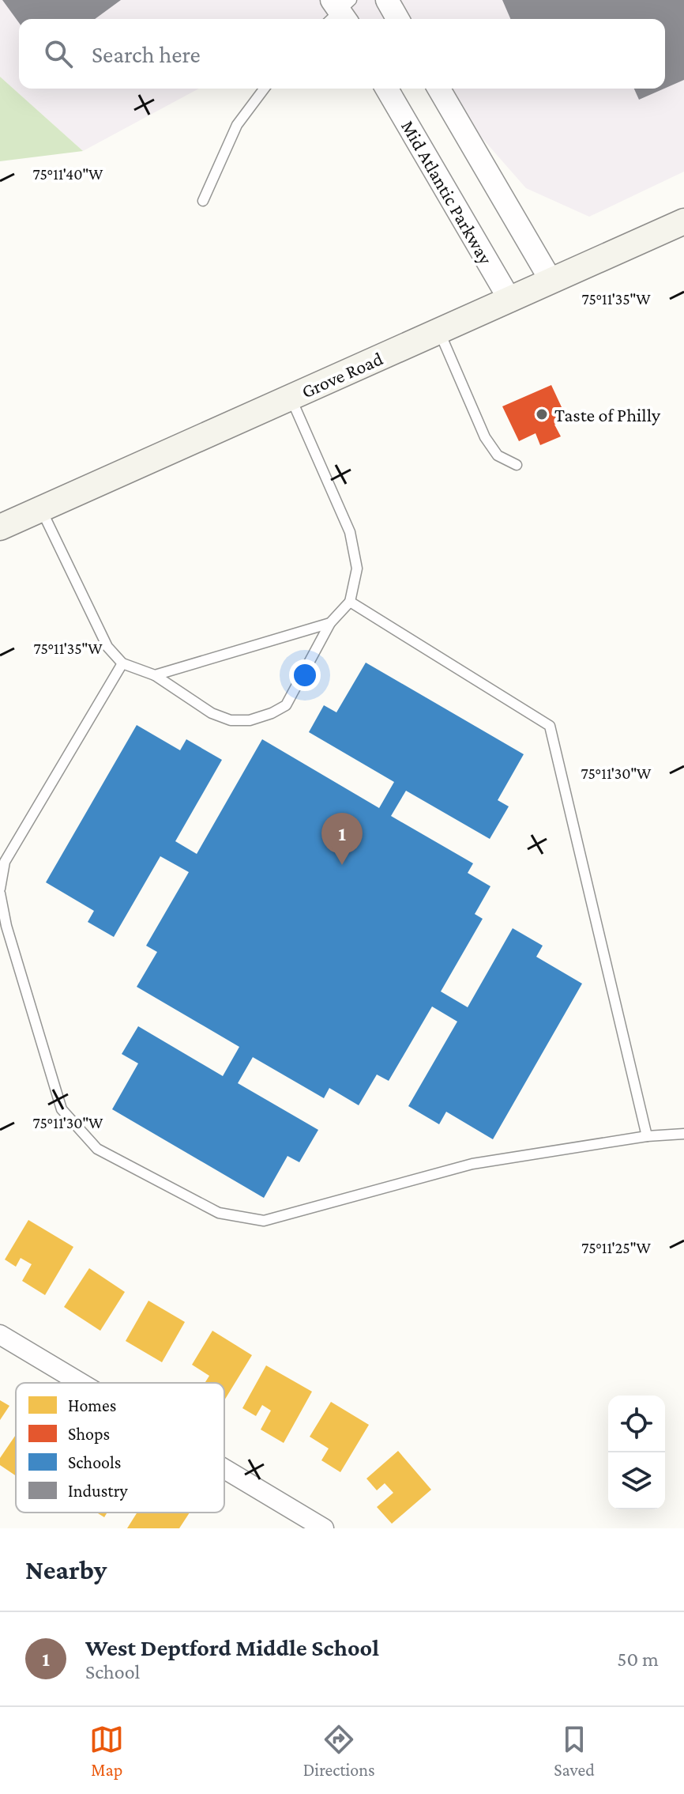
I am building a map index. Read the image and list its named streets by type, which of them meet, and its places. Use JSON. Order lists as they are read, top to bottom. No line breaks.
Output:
{"streets":{"main road":["Grove Road"],"street":["Mid Atlantic Parkway"]},"crossings":[["Mid Atlantic Parkway","Grove Road"]],"places":["Taste of Philly"],"legend":["Homes","Shops","Schools","Industry"],"page":{"search":"Search here","pins":"1","heading":"Nearby","list":[{"mark":"1","name":"West Deptford Middle School","note":"School","value":"50 m"}],"nav":["Map","Directions","Saved"]},"coordinates":["75°11'40\"W","75°11'35\"W","75°11'30\"W","75°11'25\"W"]}
